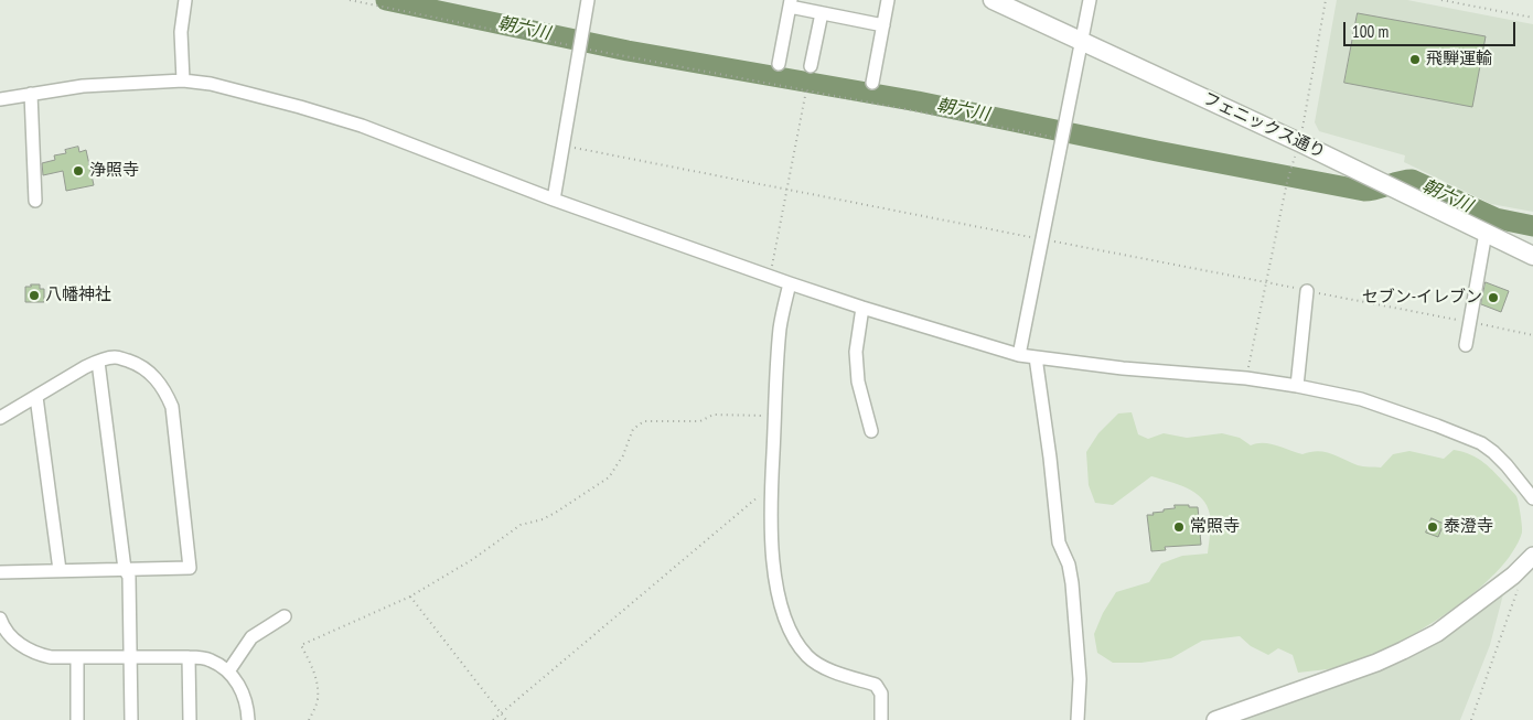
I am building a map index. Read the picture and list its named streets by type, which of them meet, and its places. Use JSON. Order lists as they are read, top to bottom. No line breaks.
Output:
{"streets":{"main road":["フェニックス通り"]},"water":["朝六川"],"places":["飛騨運輸","浄照寺","八幡神社","セブン-イレブン","常照寺","泰澄寺"],"scale_bar":"100 m"}
